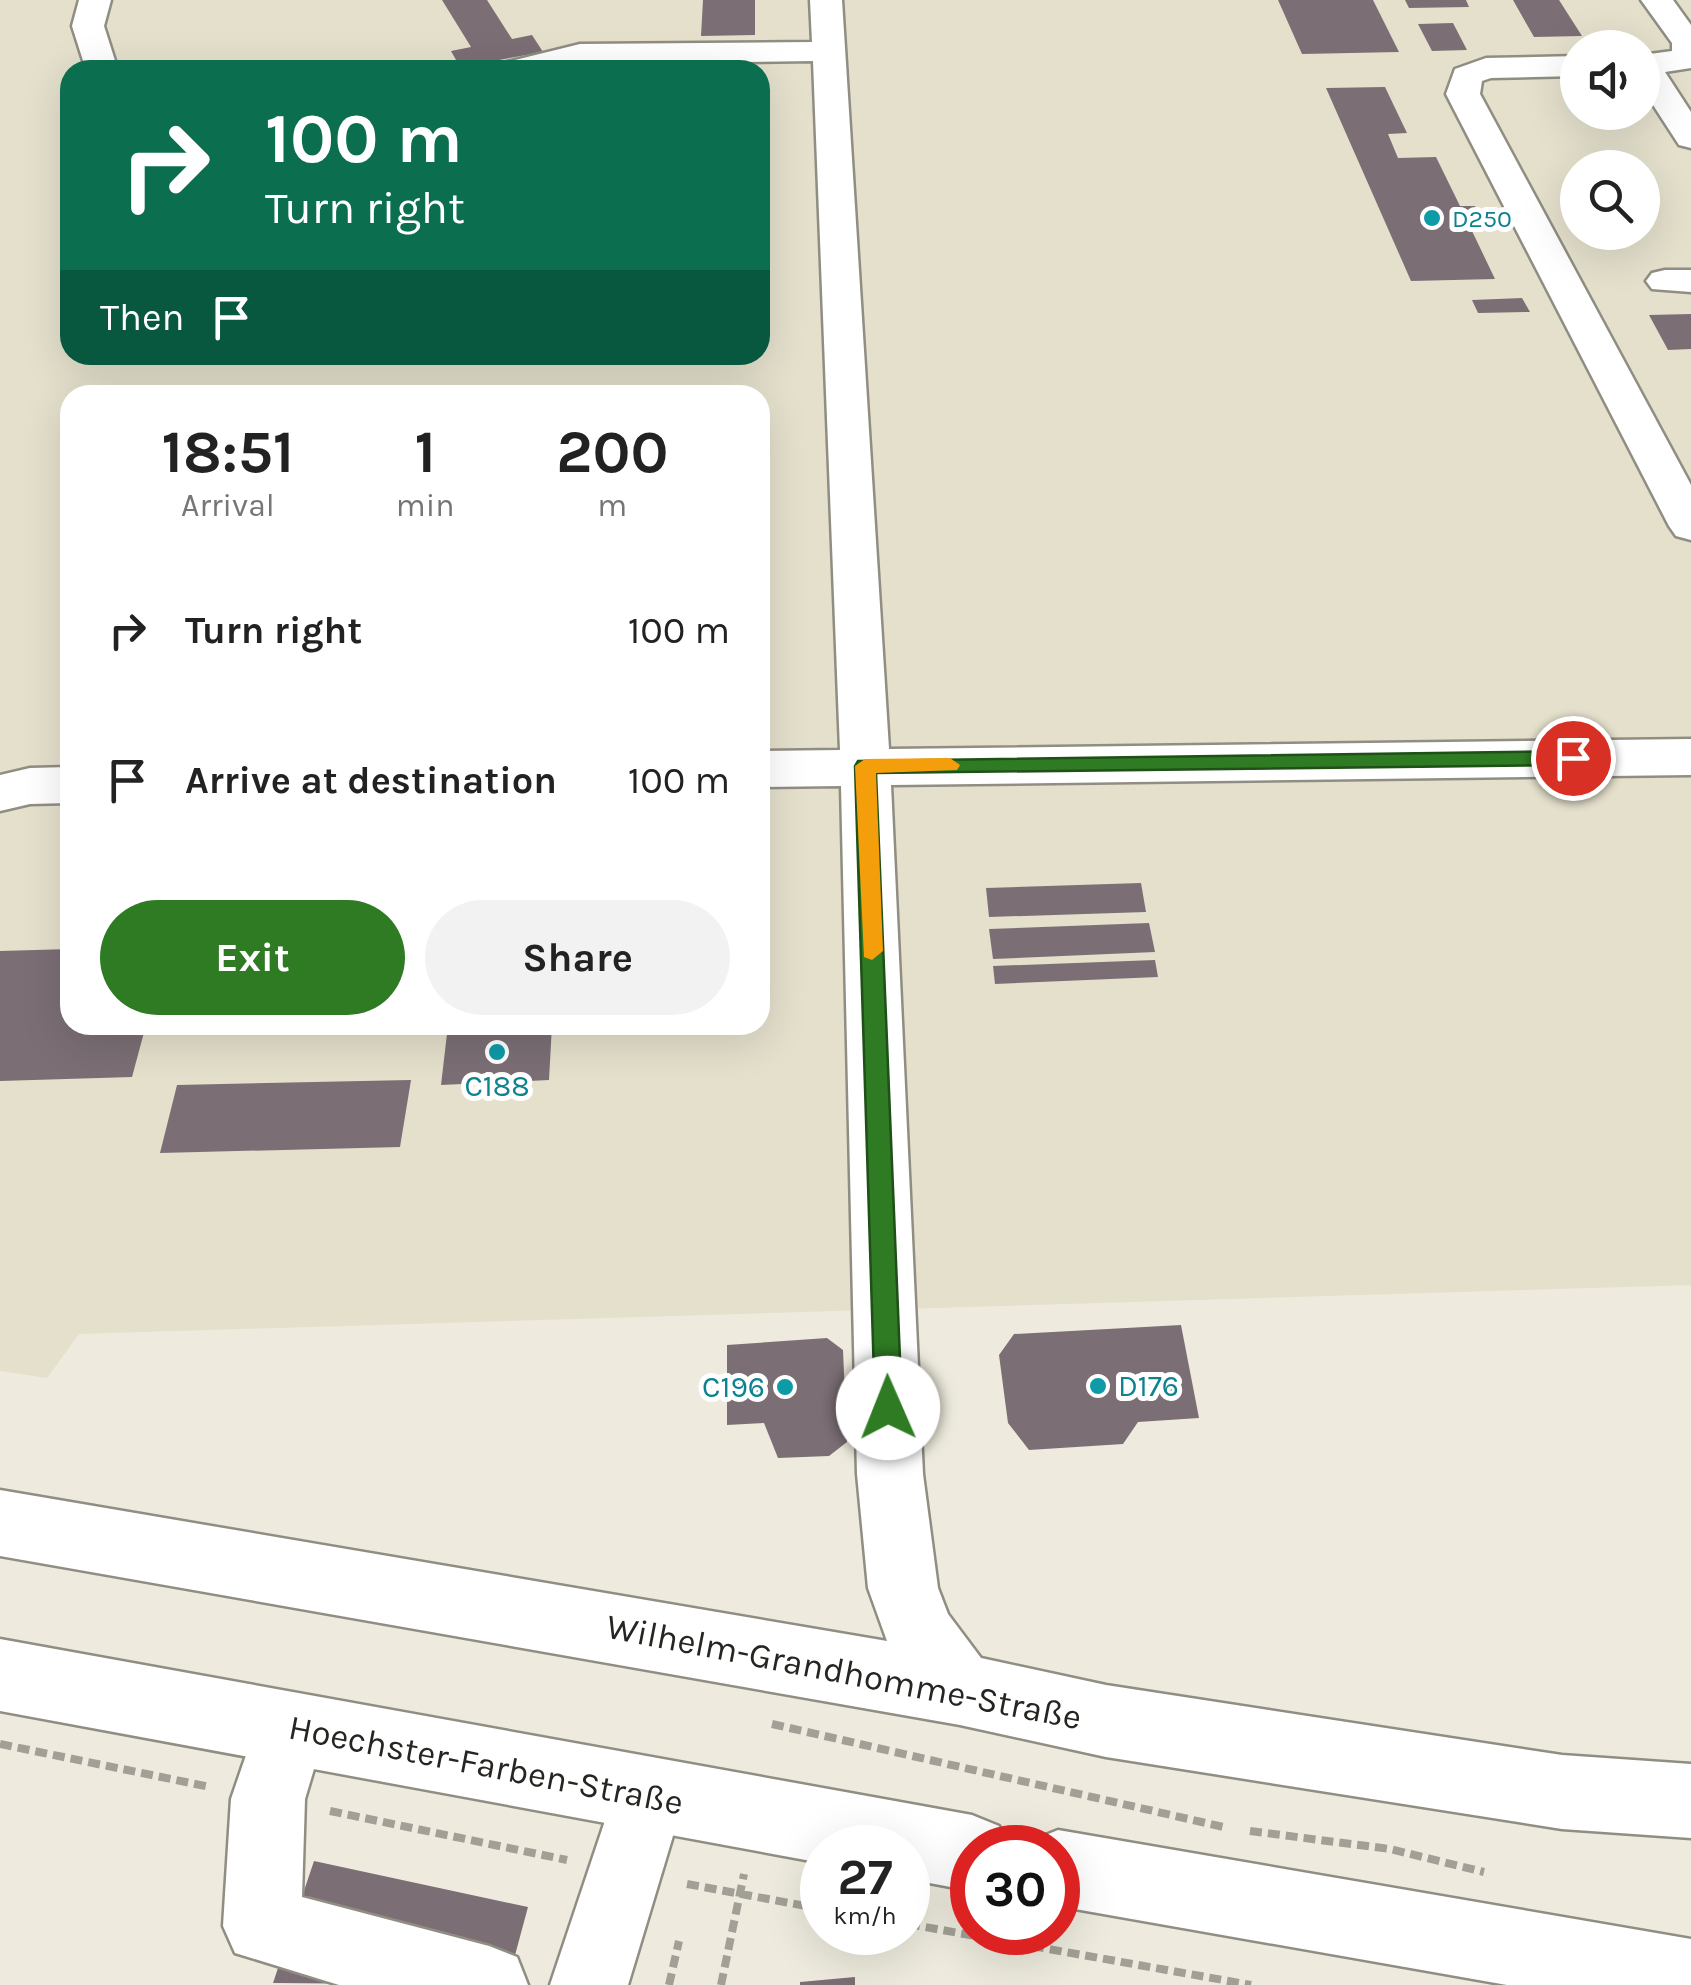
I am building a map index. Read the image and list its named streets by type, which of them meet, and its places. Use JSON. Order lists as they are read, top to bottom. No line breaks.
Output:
{"streets":{"street":["Wilhelm-Grandhomme-Straße","Hoechster-Farben-Straße"]},"places":["D250","C188","D176","C196"],"page":{"turn":["100 m","Turn right"],"then":"Then","eta":["18:51","Arrival","1","min","200","m"],"list":[{"name":"Turn right","value":"100 m"},{"name":"Arrive at destination","value":"100 m"}],"buttons":["Exit","Share"],"speed":"27 km/h","limit":"30"}}
